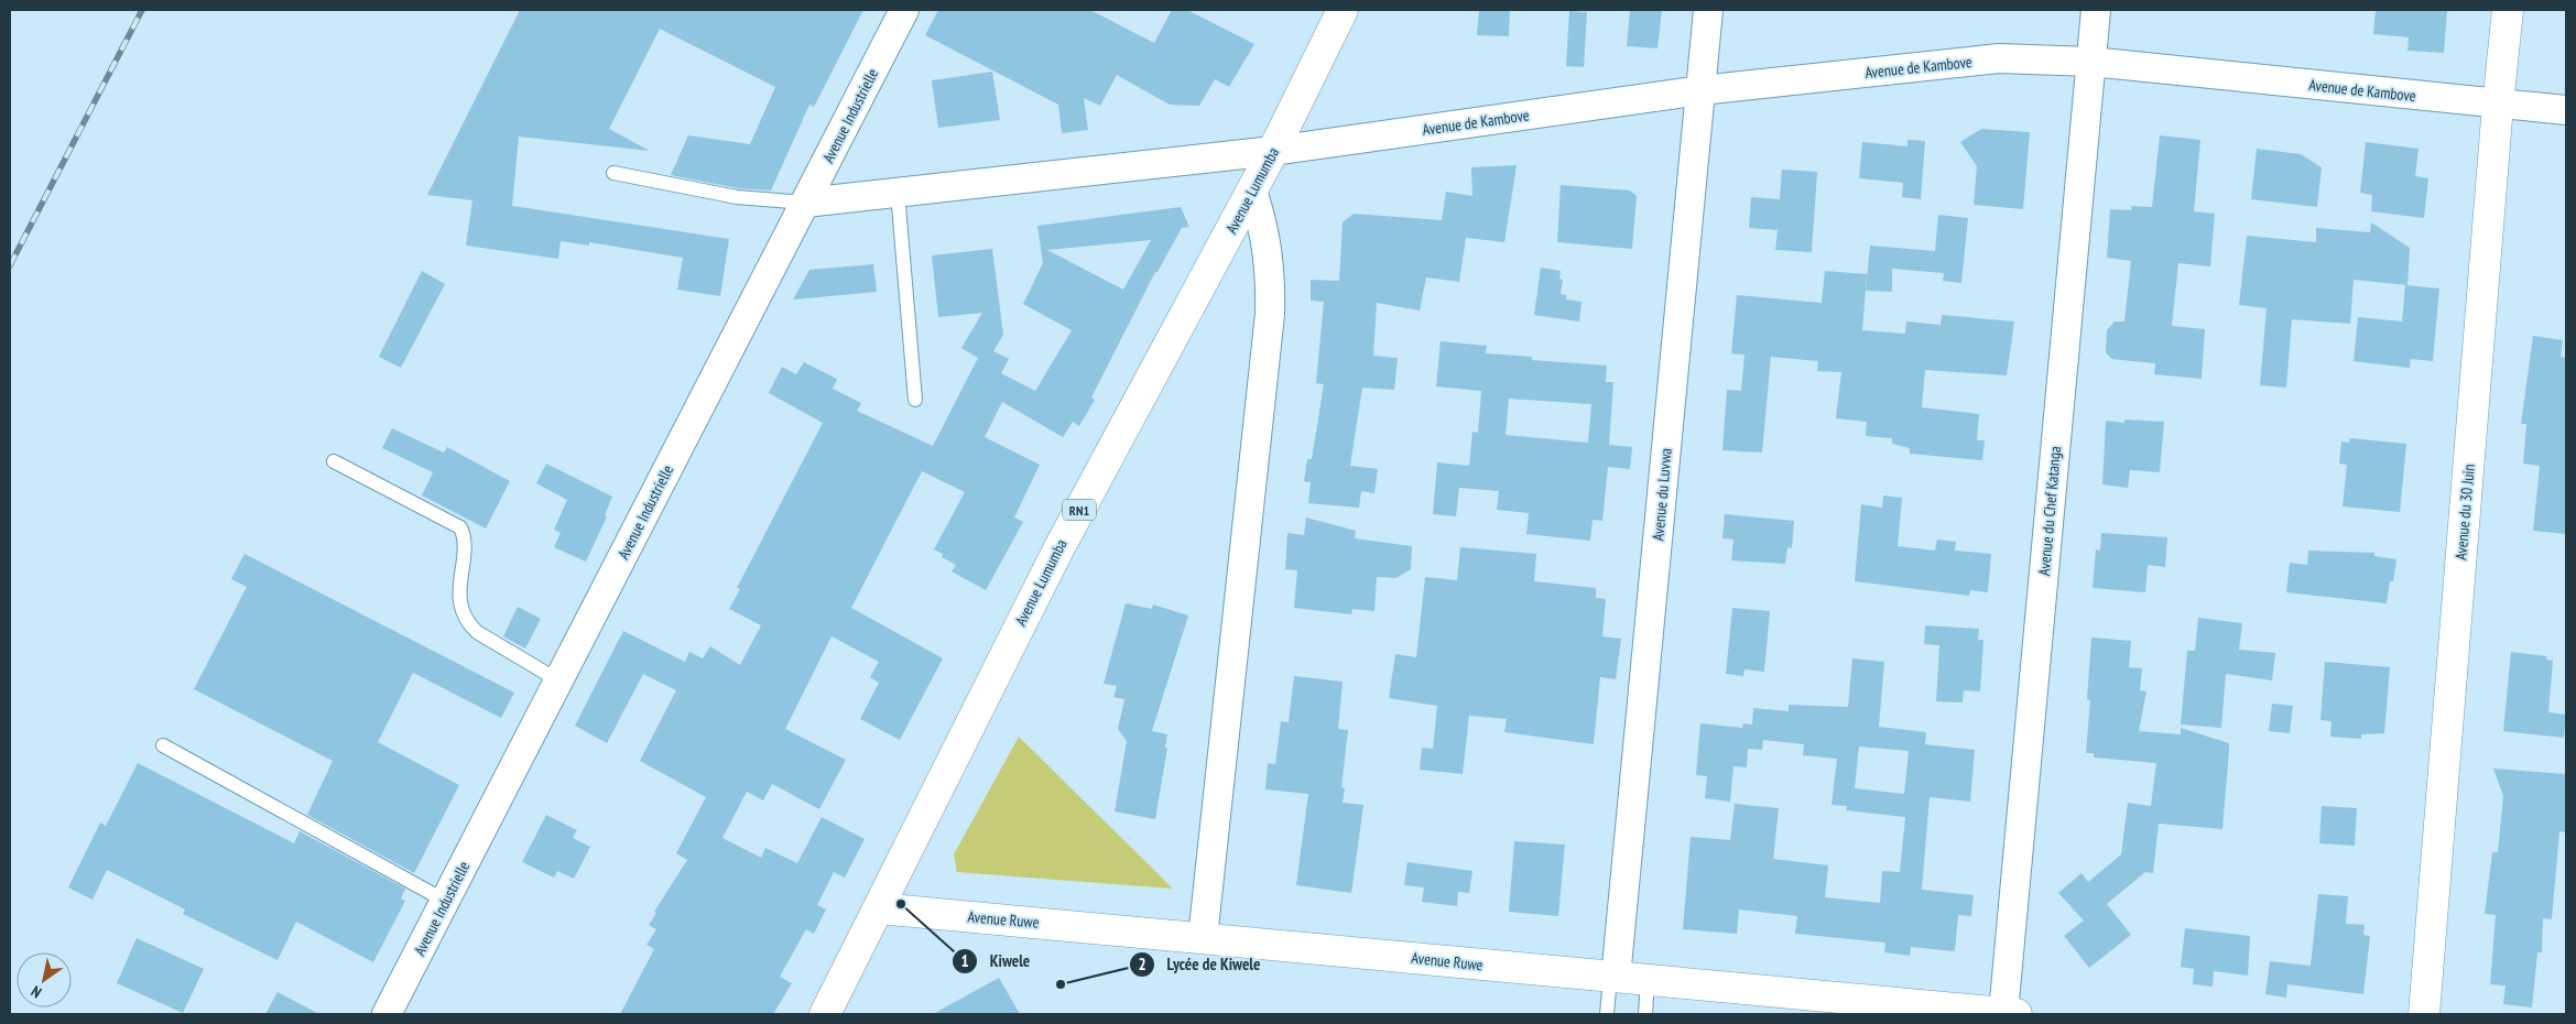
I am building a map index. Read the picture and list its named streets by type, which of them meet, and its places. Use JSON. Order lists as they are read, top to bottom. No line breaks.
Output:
{"streets":{"main road":["Avenue Lumumba","RN1","Avenue du 30 Juin","Avenue Ruwe"],"street":["Avenue de Kambove","Avenue Industrielle","Avenue du Luvwa","Avenue du Chef Katanga"]},"crossings":[["Avenue de Kambove","Avenue Industrielle"],["Avenue de Kambove","Avenue Lumumba"],["Avenue de Kambove","Avenue du Luvwa"],["Avenue de Kambove","Avenue du Chef Katanga"],["Avenue de Kambove","Avenue du 30 Juin"],["Avenue Lumumba","Avenue Ruwe"],["Avenue du Luvwa","Avenue Ruwe"],["Avenue du Chef Katanga","Avenue Ruwe"]],"places":["Kiwele","Lycée de Kiwele"],"north":"bottom left"}
